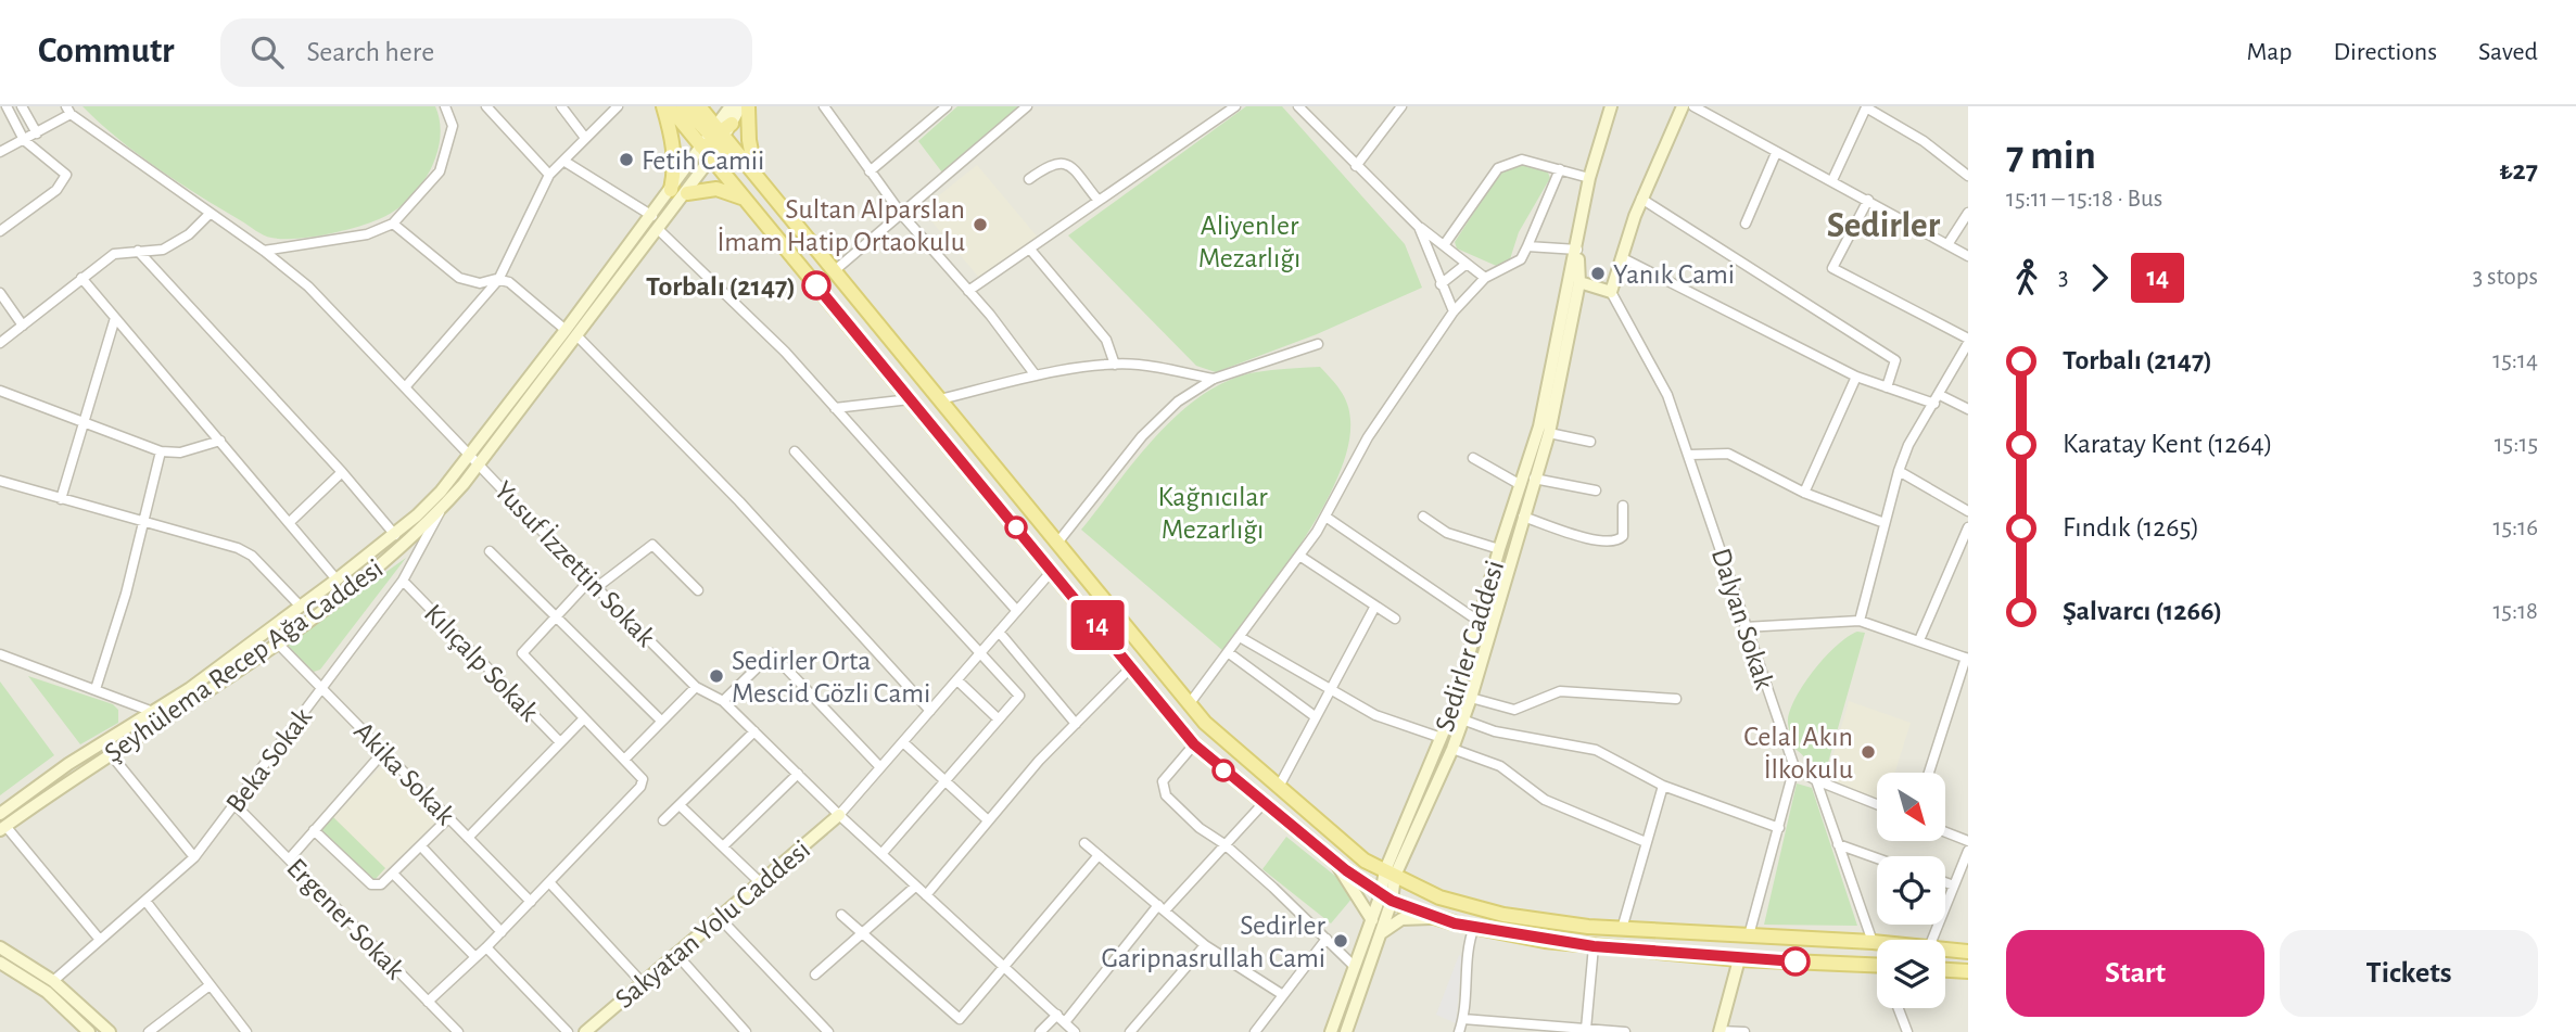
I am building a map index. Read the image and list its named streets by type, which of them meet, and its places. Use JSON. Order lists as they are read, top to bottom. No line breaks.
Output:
{"streets":{"street":["Yusuf İzzettin Sokak","Dalyan Sokak","Sedirler Caddesi","Şeyhülema Recep Ağa Caddesi","Kılıçalp Sokak","Beka Sokak","Akika Sokak","Ergener Sokak","Sakyatan Yolu Caddesi"]},"crossings":[["Yusuf İzzettin Sokak","Şeyhülema Recep Ağa Caddesi"],["Yusuf İzzettin Sokak","Sakyatan Yolu Caddesi"],["Şeyhülema Recep Ağa Caddesi","Beka Sokak"],["Şeyhülema Recep Ağa Caddesi","Akika Sokak"],["Kılıçalp Sokak","Beka Sokak"],["Kılıçalp Sokak","Akika Sokak"],["Beka Sokak","Akika Sokak"],["Beka Sokak","Ergener Sokak"]],"districts":["Sedirler"],"parks":["Aliyenler Mezarlığı","Kağnıcılar Mezarlığı"],"places":["Fetih Camii","Sultan Alparslan İmam Hatip Ortaokulu","Yanık Cami","Torbalı (2147)","Sedirler Orta Mescid Gözli Cami","Celal Akın İlkokulu","Sedirler Garipnasrullah Cami"],"lines":["bus line 14"],"north":"bottom right","page":{"header":"Commutr","search":"Search here","nav":["Map","Directions","Saved"],"on_map":"14","heading":["7 min","15:11 – 15:18 · Bus","₺27"],"legs":["3","14","3 stops"],"list":[{"name":"Torbalı (2147)","value":"15:14"},{"name":"Karatay Kent (1264)","value":"15:15"},{"name":"Fındık (1265)","value":"15:16"},{"name":"Şalvarcı (1266)","value":"15:18"}],"buttons":["Start","Tickets"]}}
